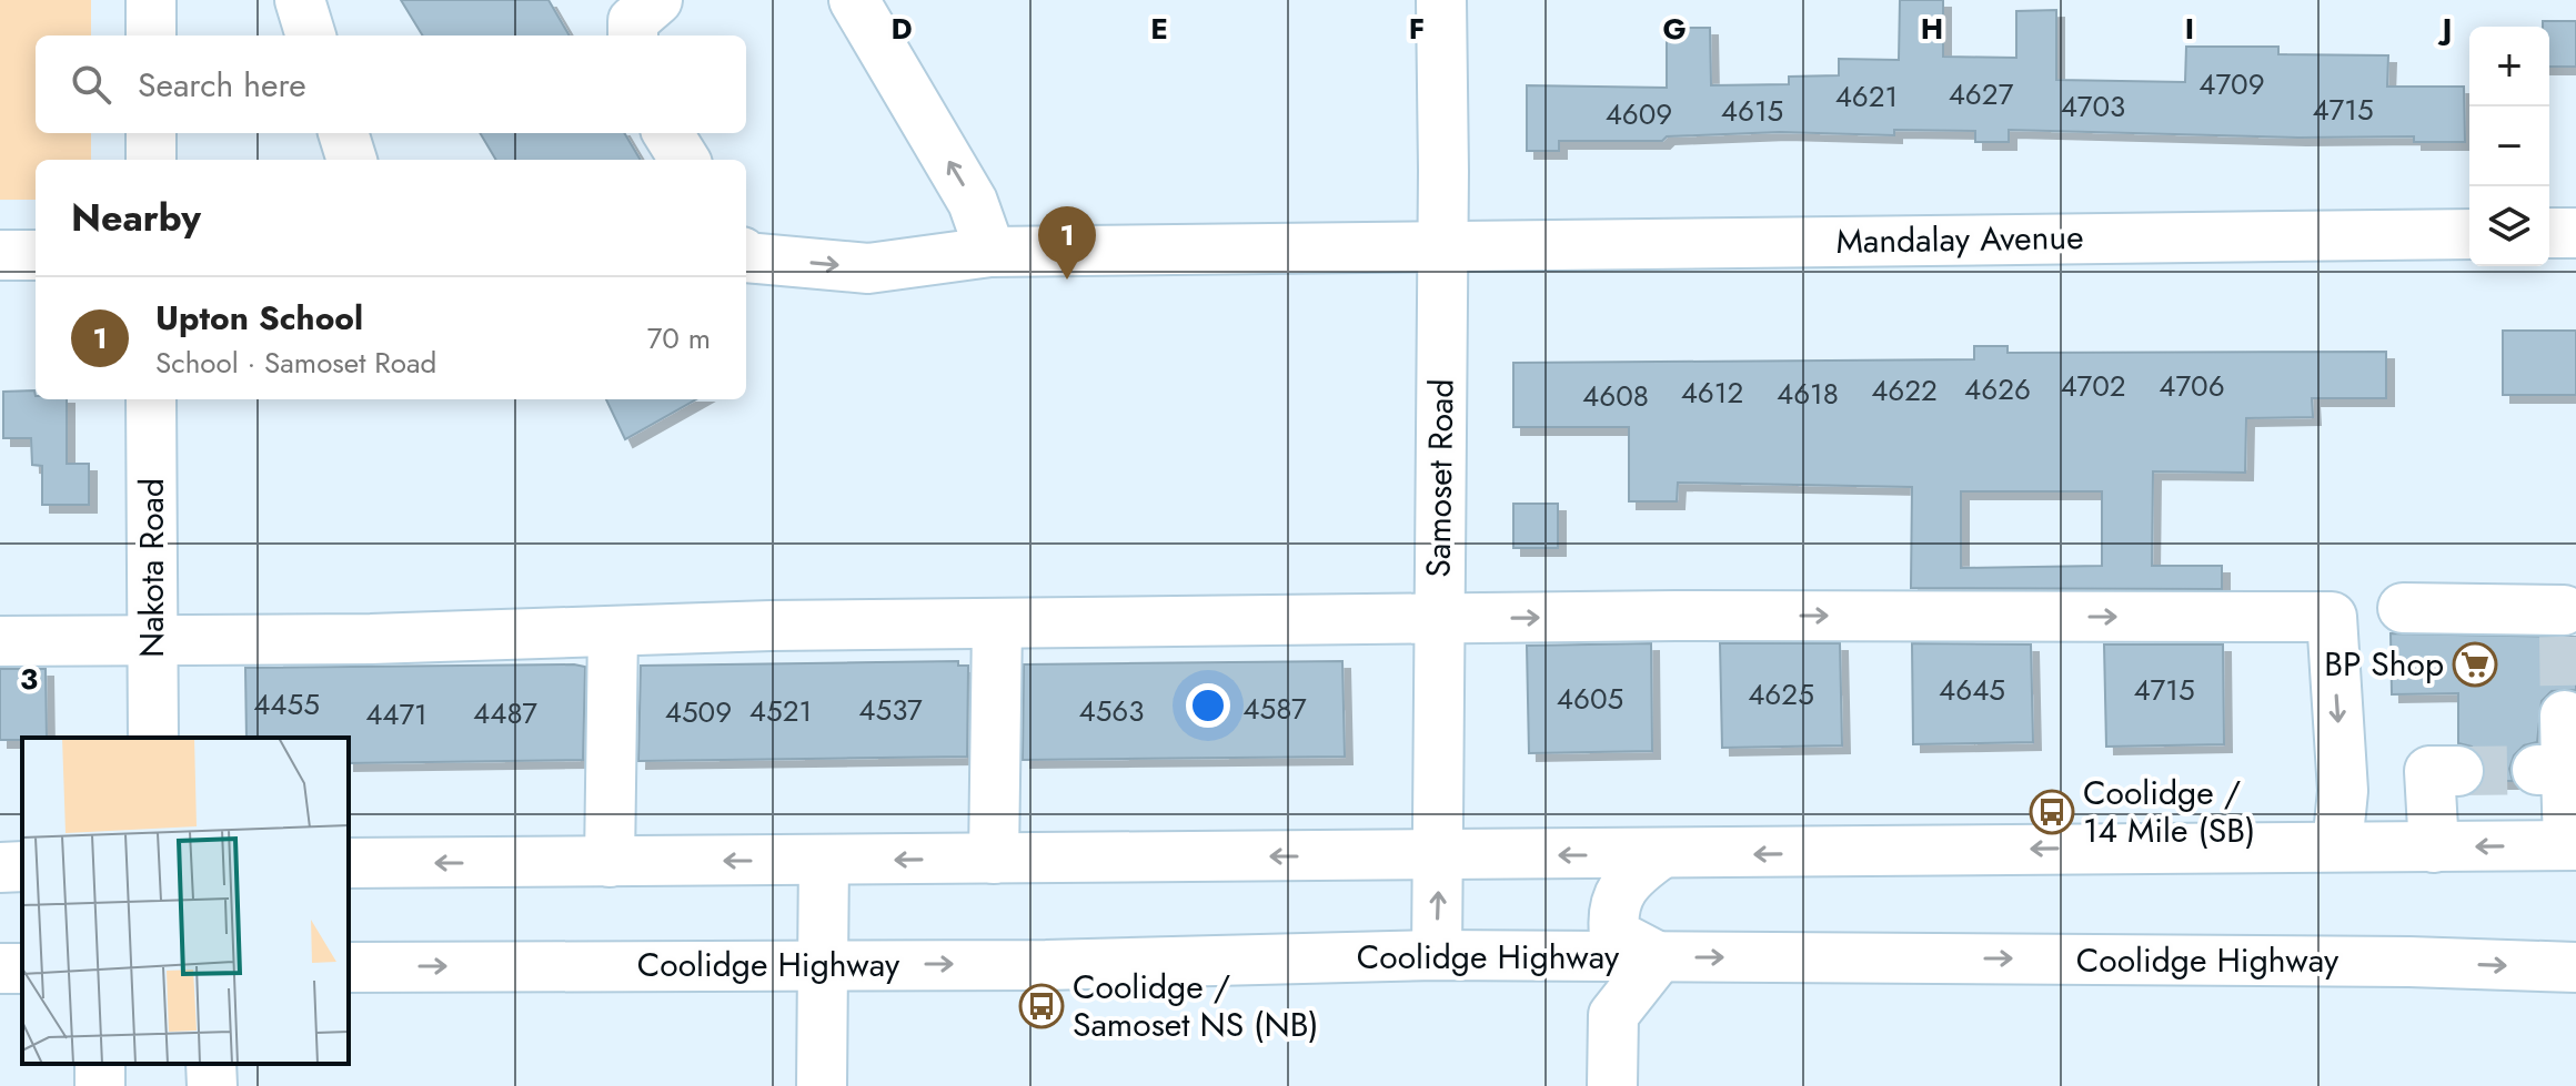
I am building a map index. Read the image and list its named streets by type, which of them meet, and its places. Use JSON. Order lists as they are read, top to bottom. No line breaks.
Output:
{"streets":{"main road":["Mandalay Avenue","Samoset Road","Nakota Road","Coolidge Highway"]},"crossings":[["Mandalay Avenue","Samoset Road"],["Samoset Road","Coolidge Highway"]],"places":{"supermarket":["BP Shop"],"bus stop":["Coolidge / 14 Mile (SB)","Coolidge / Samoset NS (NB)"]},"house_numbers":["4709","4627","4621","4703","4715","4615","4609","4702","4706","4626","4622","4612","4618","4608","4645","4715","4625","4605","4455","4587","4537","4521","4563","4509","4487","4471"],"page":{"map_buttons":["+","−"],"search":"Search here","heading":"Nearby","pins":"1","list":[{"mark":"1","name":"Upton School","note":"School · Samoset Road","value":"70 m"}]},"grid":{"columns":["D","E","F","G","H","I","J"],"rows":["3"]}}
